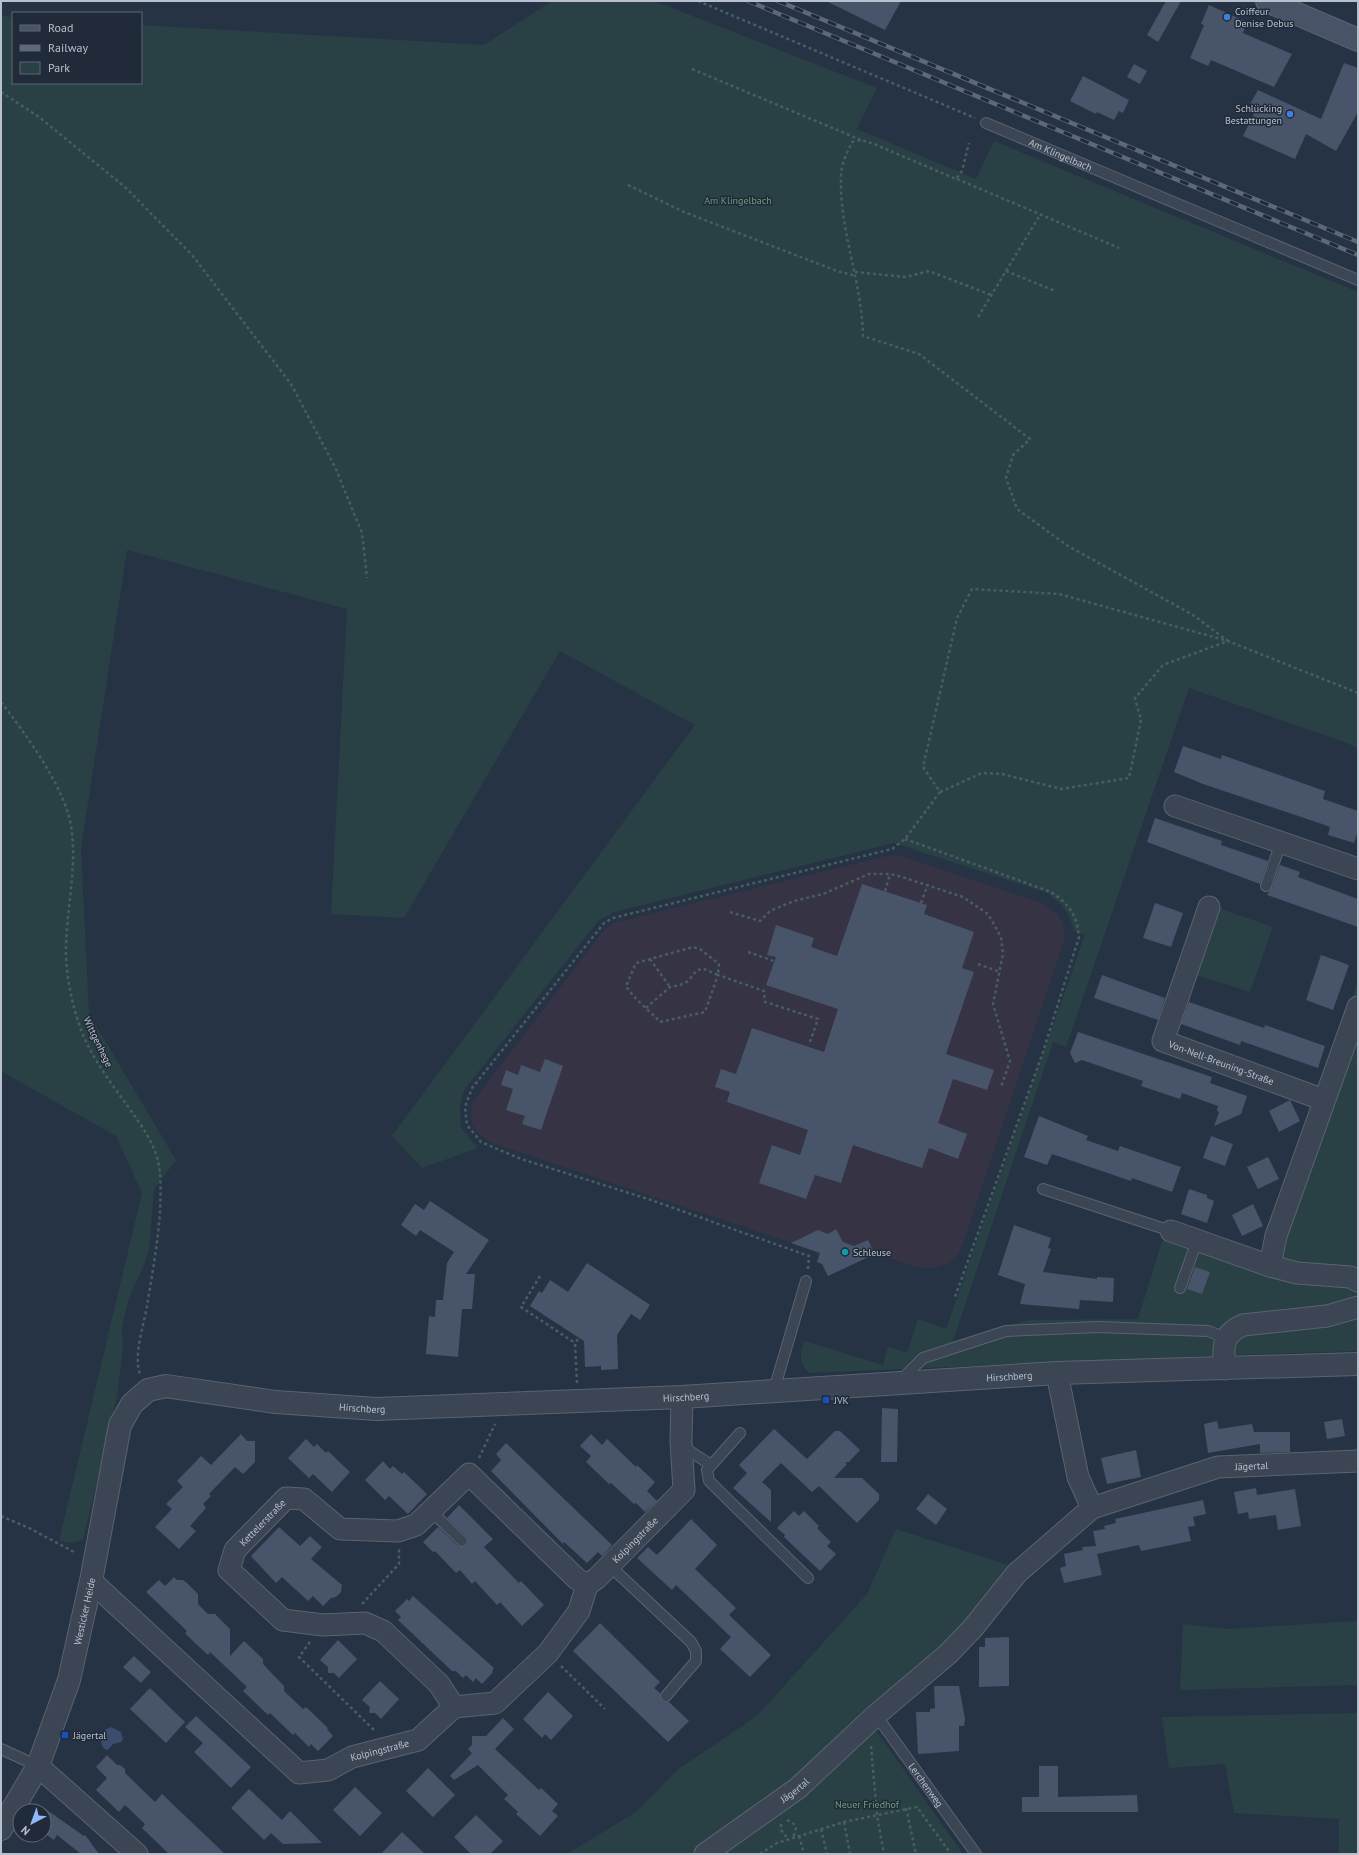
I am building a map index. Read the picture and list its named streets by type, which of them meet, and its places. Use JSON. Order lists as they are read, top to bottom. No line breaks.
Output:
{"streets":{"street":["Von-Nell-Breuning-Straße","Hirschberg","Jägertal","Kettelerstraße","Kolpingstraße","Westicker Heide"],"lane":["Am Klingelbach","Lerchenweg"],"path":["Wittgenhege"]},"crossings":[["Wittgenhege","Hirschberg"],["Wittgenhege","Westicker Heide"],["Hirschberg","Kolpingstraße"],["Hirschberg","Westicker Heide"],["Jägertal","Lerchenweg"],["Kettelerstraße","Kolpingstraße"],["Kolpingstraße","Westicker Heide"]],"parks":["Am Klingelbach","Neuer Friedhof"],"places":{"other":["Coiffeur Denise Debus","Schlücking Bestattungen","Schleuse"],"transit":["JVK","Jägertal"]},"legend":["Road","Railway","Park"],"north":"bottom left"}
